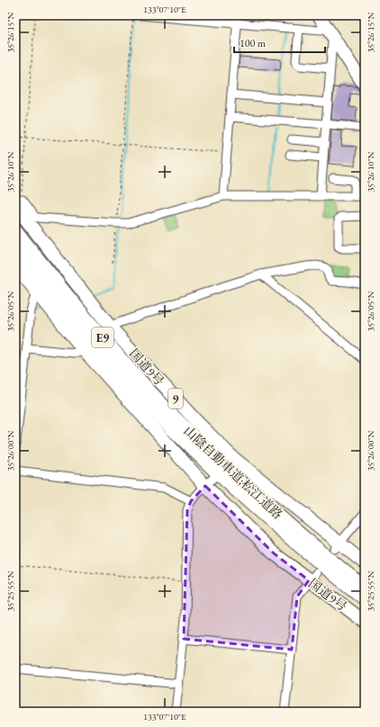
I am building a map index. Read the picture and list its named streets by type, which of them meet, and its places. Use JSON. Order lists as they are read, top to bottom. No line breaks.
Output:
{"streets":{"highway":["E9","国道9号","9","山陰自動車道;松江道路"]},"scale_bar":"100 m","coordinates":["133°07'10\"E","35°26'15\"N","35°26'10\"N","35°26'05\"N","35°26'00\"N","35°25'55\"N"]}
